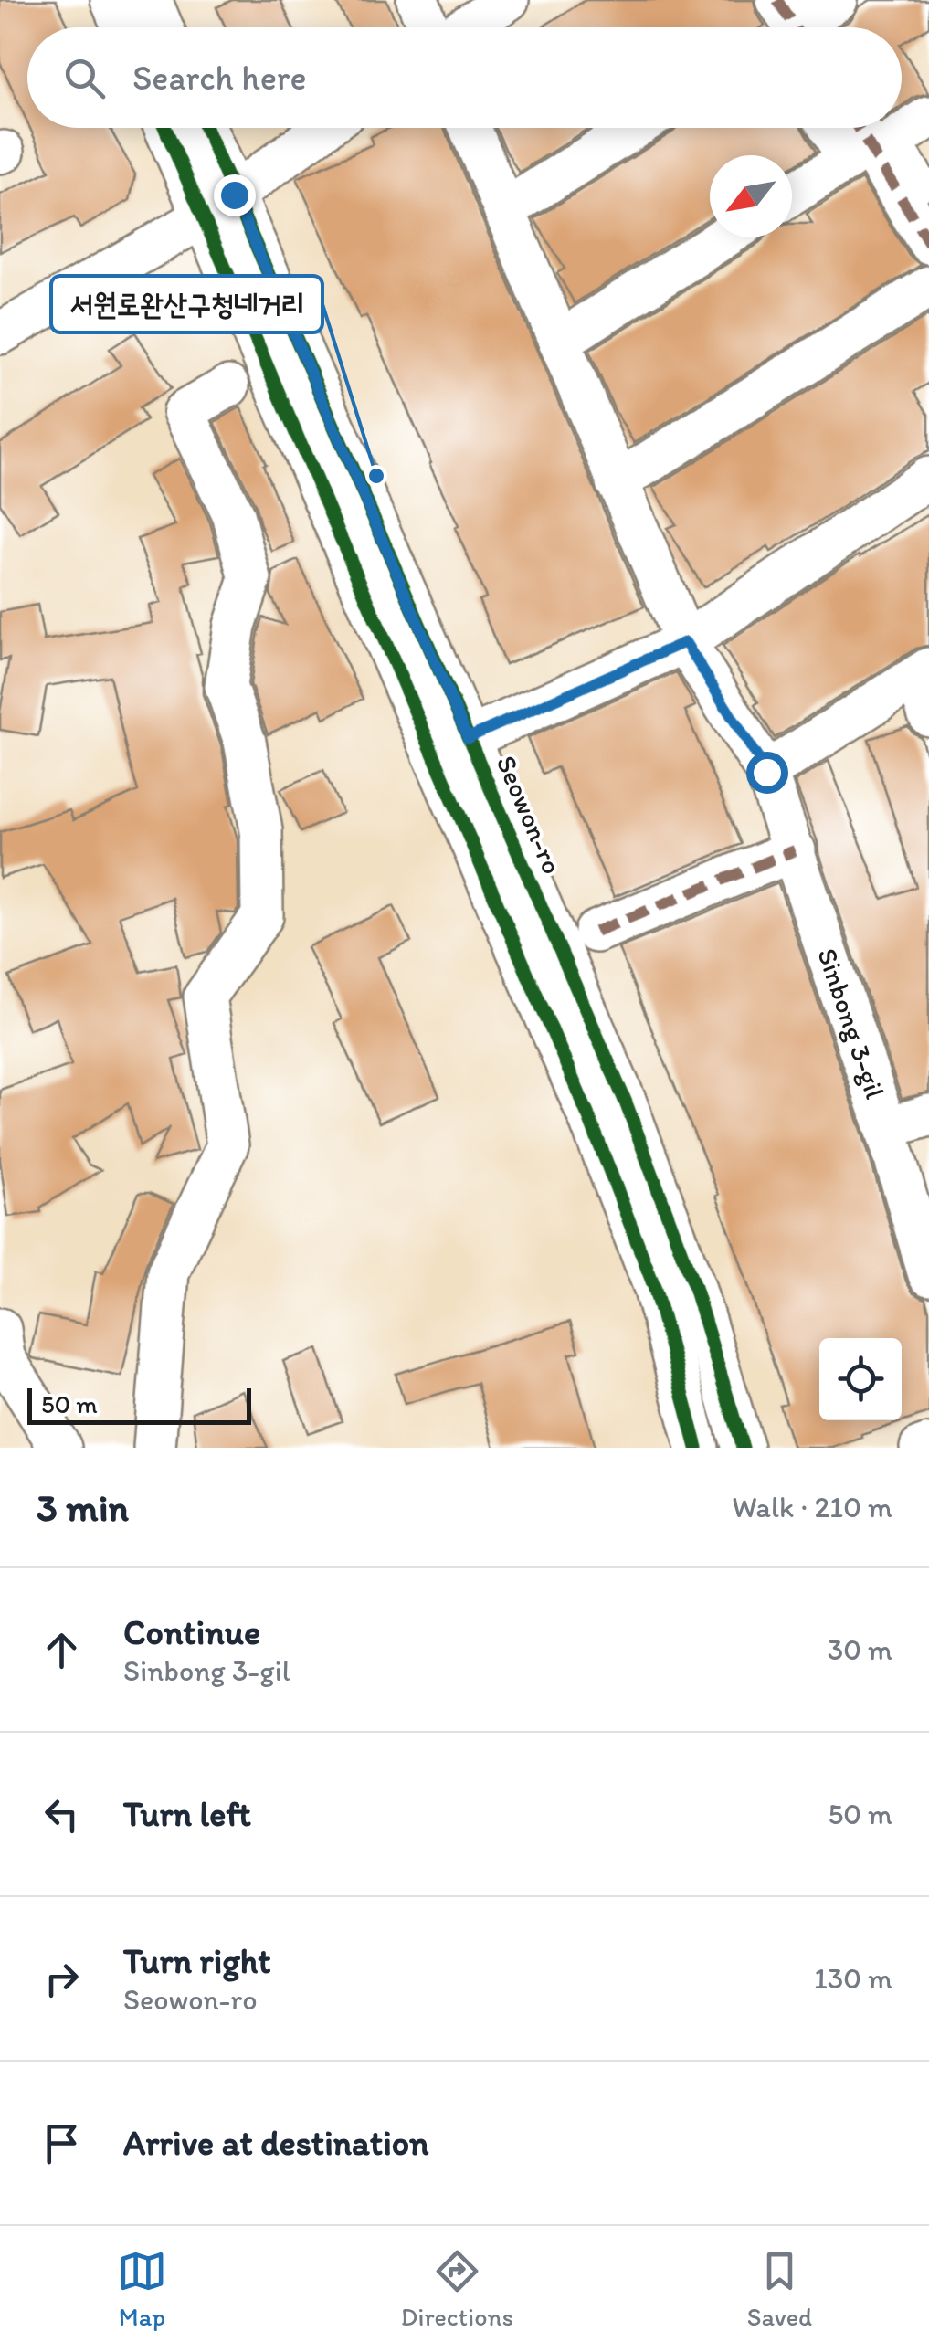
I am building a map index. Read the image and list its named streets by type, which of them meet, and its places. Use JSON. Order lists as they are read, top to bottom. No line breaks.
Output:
{"streets":{"street":["Seowon-ro","Sinbong 3-gil"]},"places":["서원로완산구청네거리"],"scale_bar":"50 m","north":"bottom left","page":{"search":"Search here","scale":"50 m","heading":["3 min","Walk · 210 m"],"list":[["Continue","Sinbong 3-gil","30 m"],["Turn left","50 m"],["Turn right","Seowon-ro","130 m"],"Arrive at destination"],"nav":["Map","Directions","Saved"]}}
